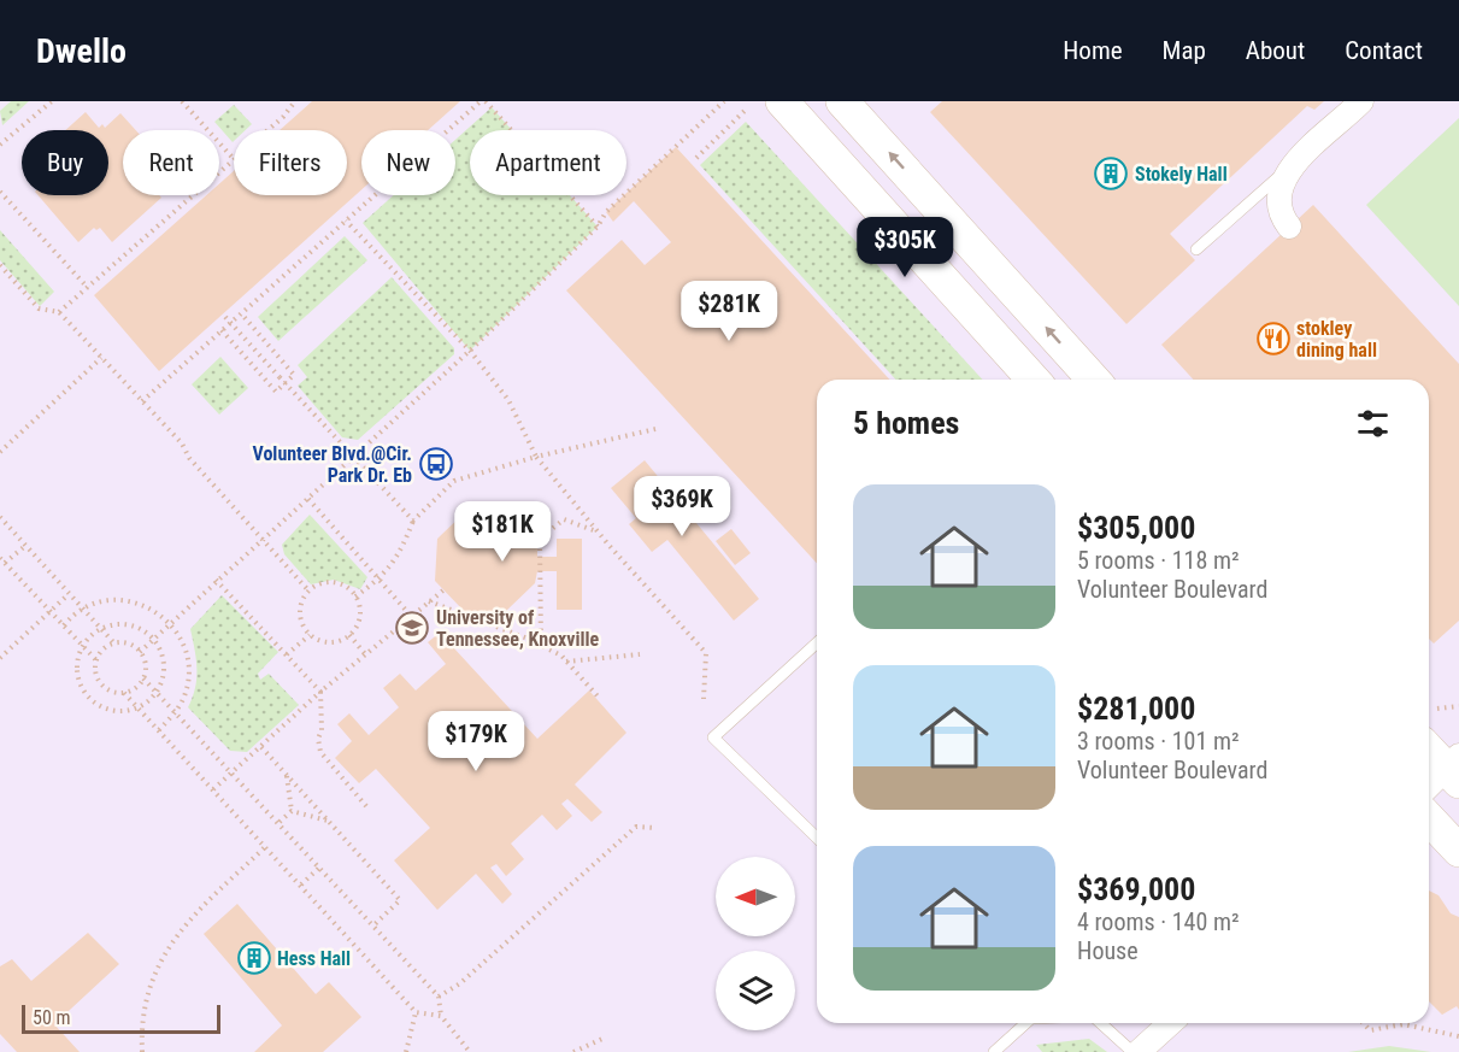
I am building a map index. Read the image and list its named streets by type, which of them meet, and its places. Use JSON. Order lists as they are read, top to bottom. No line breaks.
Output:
{"places":{"building":["Stokely Hall","Hess Hall"],"restaurant":["stokley dining hall"],"bus stop":["Volunteer Blvd.@Cir. Park Dr. Eb"],"school or university":["University of Tennessee, Knoxville"]},"scale_bar":"50 m","north":"left","page":{"header":"Dwello","nav":["Home","Map","About","Contact"],"chip":["Buy","Rent","Filters","New","Apartment"],"price":["$305K","$281K","$369K","$181K","$179K"],"heading":"5 homes","list":[{"name":"$305,000","note":"5 rooms · 118 m² · Volunteer Boulevard"},{"name":"$281,000","note":"3 rooms · 101 m² · Volunteer Boulevard"},{"name":"$369,000","note":"4 rooms · 140 m² · House"}],"scale":"50 m"}}
